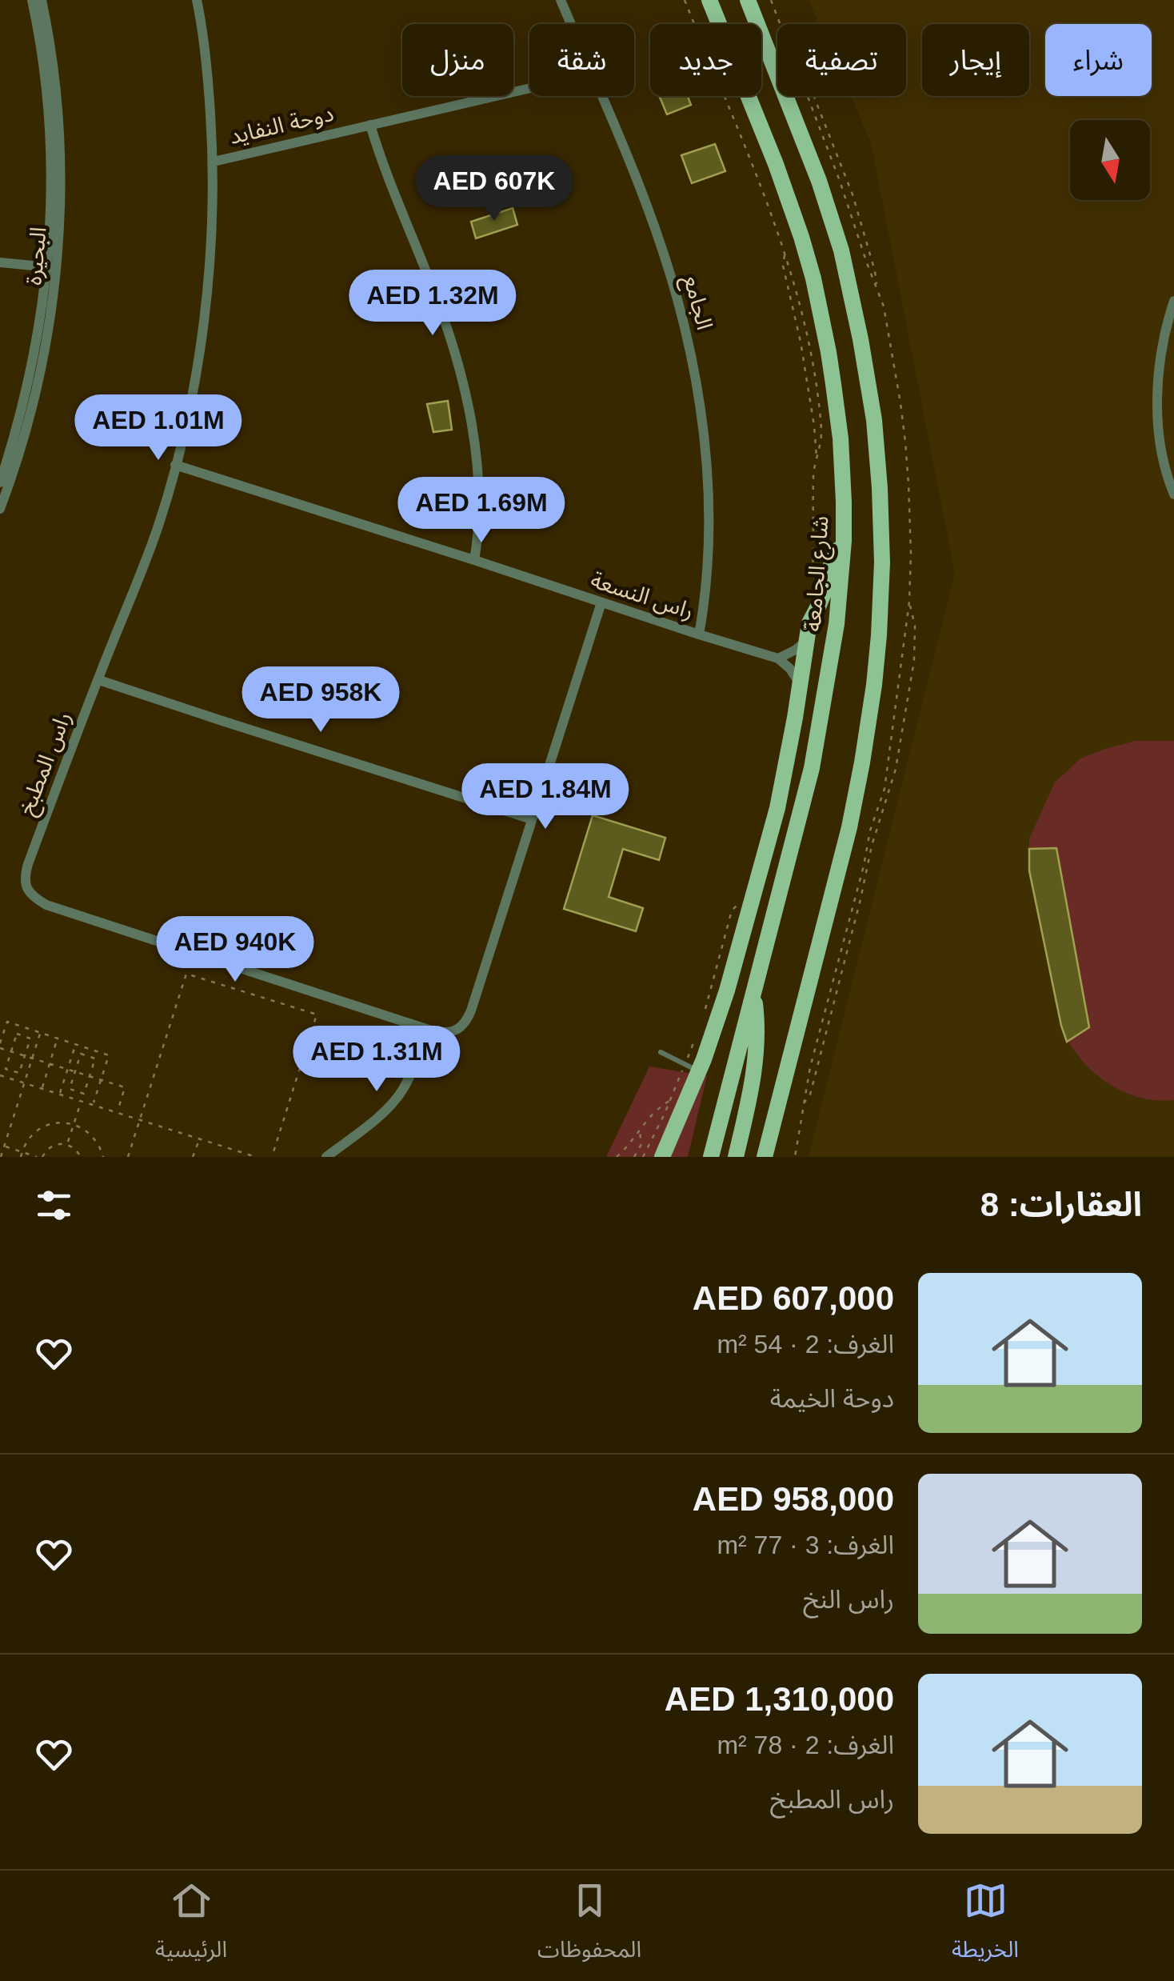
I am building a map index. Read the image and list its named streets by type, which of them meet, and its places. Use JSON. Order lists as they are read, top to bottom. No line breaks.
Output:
{"streets":{"main road":["شارع الجامعة"],"street":["دوحة النفايد","البحيرة","الجامع","راس النسعة","راس المطبخ"]},"crossings":[["دوحة النفايد","راس المطبخ"],["الجامع","راس النسعة"],["راس النسعة","راس المطبخ"]],"north":"bottom","page":{"chip":["شراء","إيجار","تصفية","جديد","شقة","منزل"],"price":["AED 607K","AED 1.32M","AED 1.01M","AED 1.69M","AED 958K","AED 1.84M","AED 940K","AED 1.31M"],"heading":"العقارات: 8","list":[{"name":"AED 607,000","note":"الغرف: 2 · 54 m² · دوحة الخيمة"},{"name":"AED 958,000","note":"الغرف: 3 · 77 m² · راس النخ"},{"name":"AED 1,310,000","note":"الغرف: 2 · 78 m² · راس المطبخ"}],"tabs":["الخريطة","المحفوظات","الرئيسية"]}}
